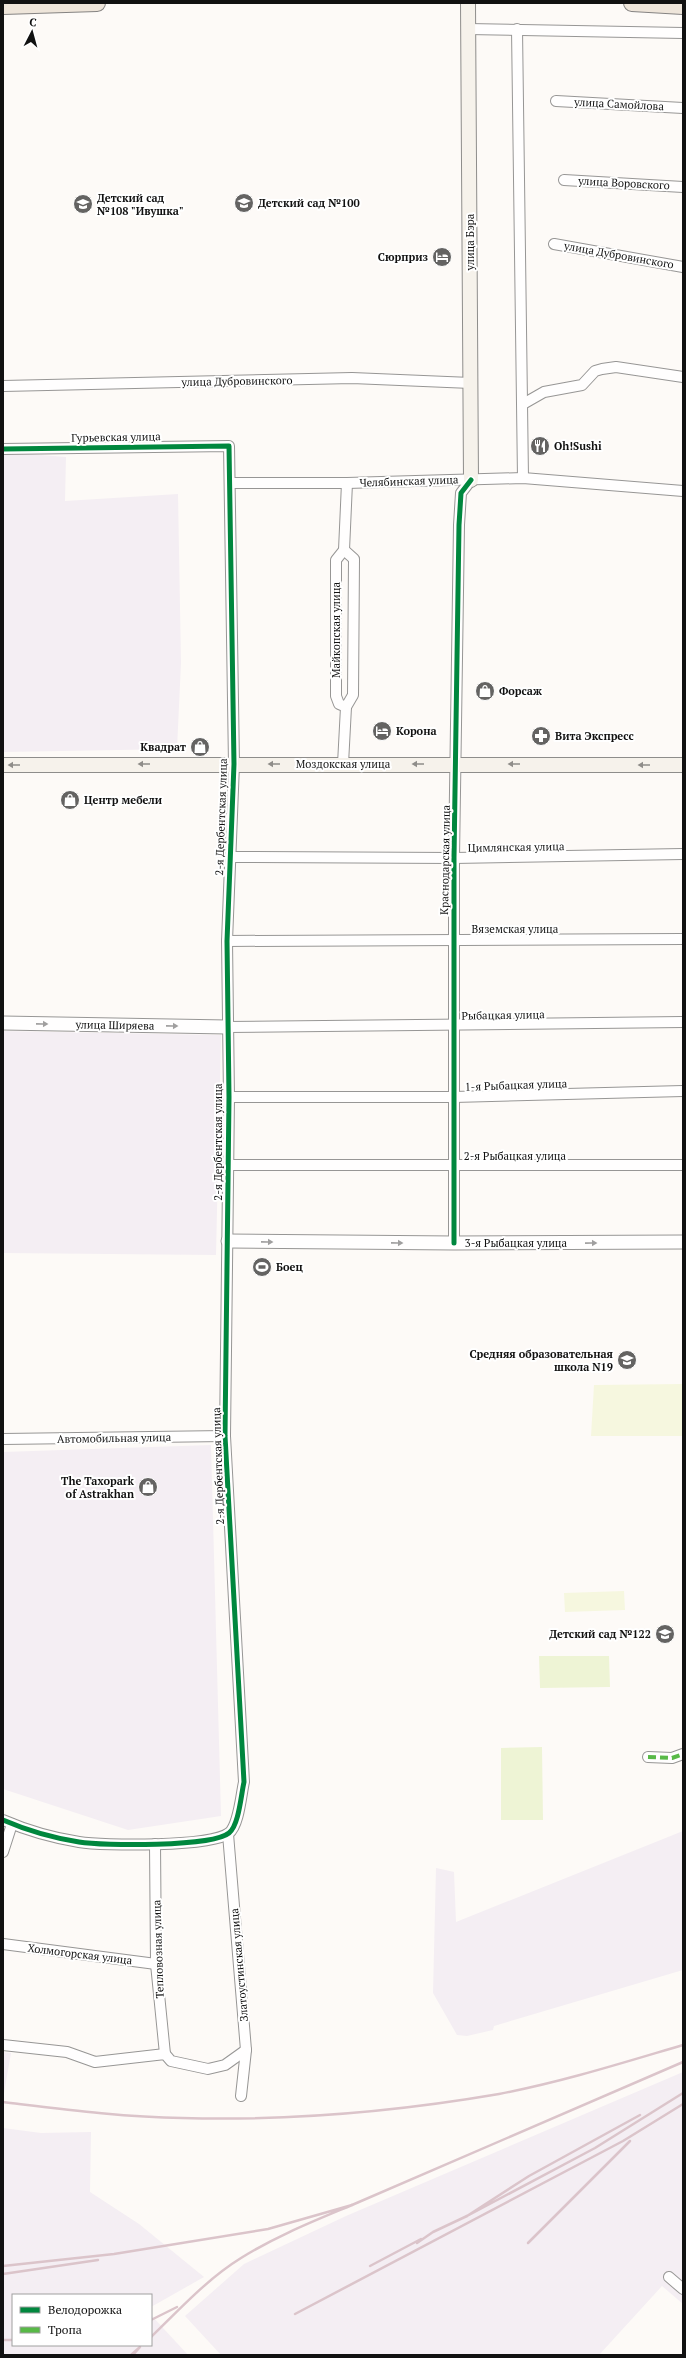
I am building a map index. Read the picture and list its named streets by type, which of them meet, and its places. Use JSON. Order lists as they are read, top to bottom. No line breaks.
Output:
{"streets":{"main road":["улица Бэра","Моздокская улица"],"street":["улица Самойлова","улица Воровского","улица Дубровинского","Гурьевская улица","Челябинская улица","Майкопская улица","2-я Дербентская улица","Цимлянская улица","Краснодарская улица","Вяземская улица","Рыбацкая улица","улица Ширяева","1-я Рыбацкая улица","2-я Рыбацкая улица","3-я Рыбацкая улица","Автомобильная улица","Тепловозная улица","Холмогорская улица","Златоустинская улица"]},"crossings":[["улица Бэра","улица Дубровинского"],["улица Бэра","Челябинская улица"],["улица Бэра","Краснодарская улица"],["Гурьевская улица","2-я Дербентская улица"],["Челябинская улица","Майкопская улица"],["Челябинская улица","2-я Дербентская улица"],["Челябинская улица","Краснодарская улица"],["Майкопская улица","Моздокская улица"],["Моздокская улица","2-я Дербентская улица"],["Моздокская улица","Краснодарская улица"],["2-я Дербентская улица","Цимлянская улица"],["2-я Дербентская улица","Вяземская улица"],["2-я Дербентская улица","Рыбацкая улица"],["2-я Дербентская улица","улица Ширяева"],["2-я Дербентская улица","1-я Рыбацкая улица"],["2-я Дербентская улица","2-я Рыбацкая улица"],["2-я Дербентская улица","3-я Рыбацкая улица"],["2-я Дербентская улица","Автомобильная улица"],["2-я Дербентская улица","Златоустинская улица"],["Цимлянская улица","Краснодарская улица"],["Краснодарская улица","Вяземская улица"],["Краснодарская улица","Рыбацкая улица"],["Краснодарская улица","1-я Рыбацкая улица"],["Краснодарская улица","2-я Рыбацкая улица"],["Краснодарская улица","3-я Рыбацкая улица"],["Рыбацкая улица","улица Ширяева"],["Тепловозная улица","Холмогорская улица"]],"one_way":["Моздокская улица","улица Ширяева","3-я Рыбацкая улица"],"places":{"school or university":["Детский сад №100","Детский сад №108 \"Ивушка\"","Средняя образовательная школа N19","Детский сад №122"],"hotel":["Сюрприз","Корона"],"restaurant":["Oh!Sushi"],"shop":["Форсаж","Квадрат","Центр мебели","The Taxopark of Astrakhan"],"pharmacy":["Вита Экспресс"],"sports":["Боец"]},"legend":["Велодорожка","Тропа"],"north":"top"}
